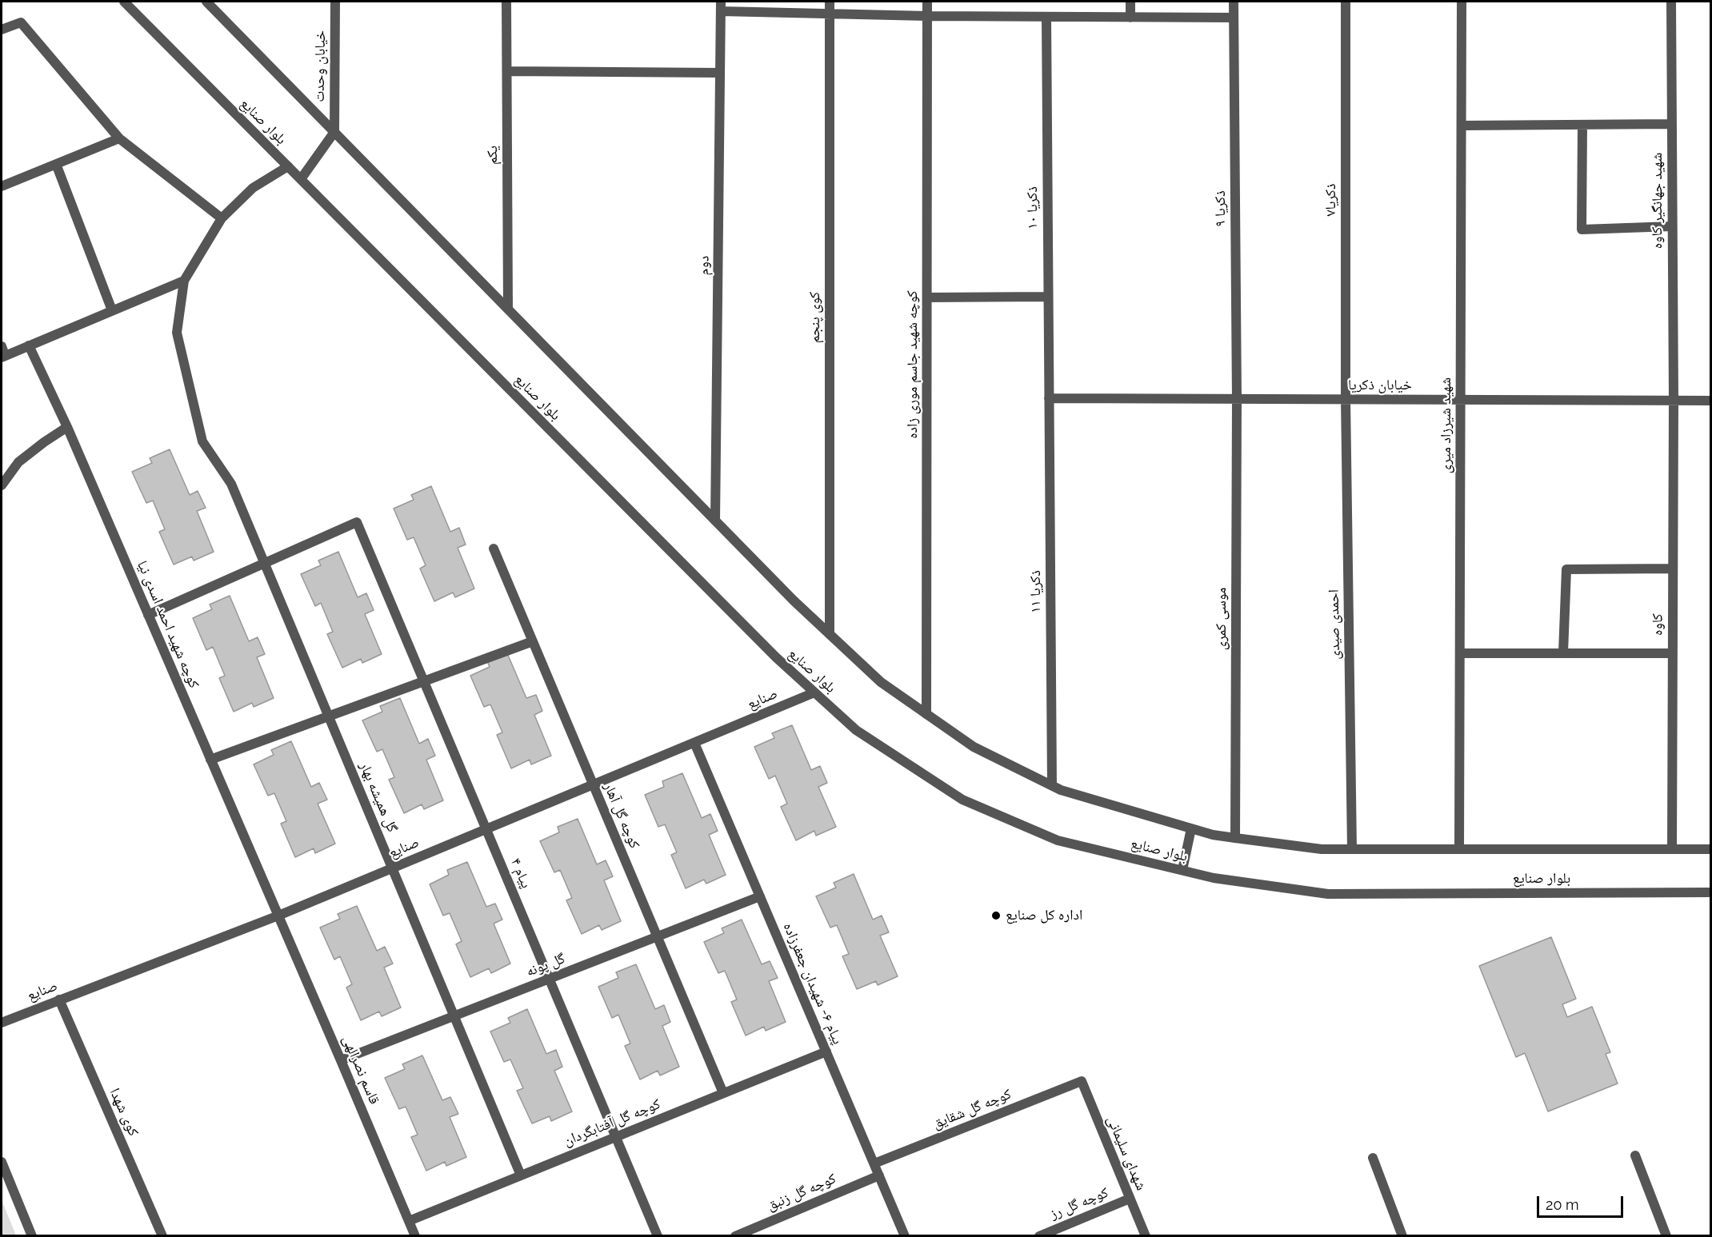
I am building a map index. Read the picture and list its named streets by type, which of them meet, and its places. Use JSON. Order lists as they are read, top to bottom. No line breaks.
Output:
{"streets":{"street":["خیابان وحدت","بلوار صنایع","یکم","ذکریا۷","شهید جهانگیر کاوه","ذکریا ۱۰","ذکریا ۹","دوم","کوی پنجم","کوچه شهید جاسم موری زاده","خیابان ذکریا","شهید شیرزاد میری","ذکریا ۱۱","موسی کمری","کوچه شهید احمد اسدی نیا","احمدی صیدی","کاوه","صنایع","گل همیشه بهار","کوچه گل آهار","پیام ۴","گل پونه","پیام ۶- شهیدان جعفرزاده","قاسم نصرالهی","کوچه گل شقایق","کوی شهدا","کوچه گل آفتابگردان","شهدای سلیمانی","کوچه گل زنبق","کوچه گل رز"]},"crossings":[["خیابان وحدت","بلوار صنایع"],["بلوار صنایع","یکم"],["بلوار صنایع","دوم"],["بلوار صنایع","کوی پنجم"],["بلوار صنایع","کوچه شهید جاسم موری زاده"],["بلوار صنایع","شهید شیرزاد میری"],["بلوار صنایع","ذکریا ۱۱"],["بلوار صنایع","موسی کمری"],["بلوار صنایع","احمدی صیدی"],["بلوار صنایع","کاوه"],["بلوار صنایع","صنایع"],["ذکریا۷","خیابان ذکریا"],["ذکریا۷","احمدی صیدی"],["شهید جهانگیر کاوه","خیابان ذکریا"],["شهید جهانگیر کاوه","کاوه"],["ذکریا ۱۰","خیابان ذکریا"],["ذکریا ۱۰","ذکریا ۱۱"],["ذکریا ۹","خیابان ذکریا"],["ذکریا ۹","موسی کمری"],["خیابان ذکریا","شهید شیرزاد میری"],["خیابان ذکریا","ذکریا ۱۱"],["خیابان ذکریا","موسی کمری"],["خیابان ذکریا","احمدی صیدی"],["خیابان ذکریا","کاوه"],["کوچه شهید احمد اسدی نیا","صنایع"],["کوچه شهید احمد اسدی نیا","قاسم نصرالهی"],["صنایع","گل همیشه بهار"],["صنایع","کوچه گل آهار"],["صنایع","پیام ۴"],["صنایع","پیام ۶- شهیدان جعفرزاده"],["صنایع","قاسم نصرالهی"],["صنایع","کوی شهدا"],["گل همیشه بهار","پیام ۴"],["گل همیشه بهار","گل پونه"],["گل همیشه بهار","کوچه گل آفتابگردان"],["کوچه گل آهار","گل پونه"],["کوچه گل آهار","کوچه گل آفتابگردان"],["پیام ۴","گل پونه"],["پیام ۴","کوچه گل آفتابگردان"],["گل پونه","پیام ۶- شهیدان جعفرزاده"],["گل پونه","قاسم نصرالهی"],["پیام ۶- شهیدان جعفرزاده","کوچه گل شقایق"],["پیام ۶- شهیدان جعفرزاده","کوچه گل آفتابگردان"],["پیام ۶- شهیدان جعفرزاده","کوچه گل زنبق"],["قاسم نصرالهی","کوچه گل آفتابگردان"],["کوچه گل شقایق","شهدای سلیمانی"],["شهدای سلیمانی","کوچه گل رز"]],"places":["اداره کل صنایع"],"scale_bar":"20 m"}
